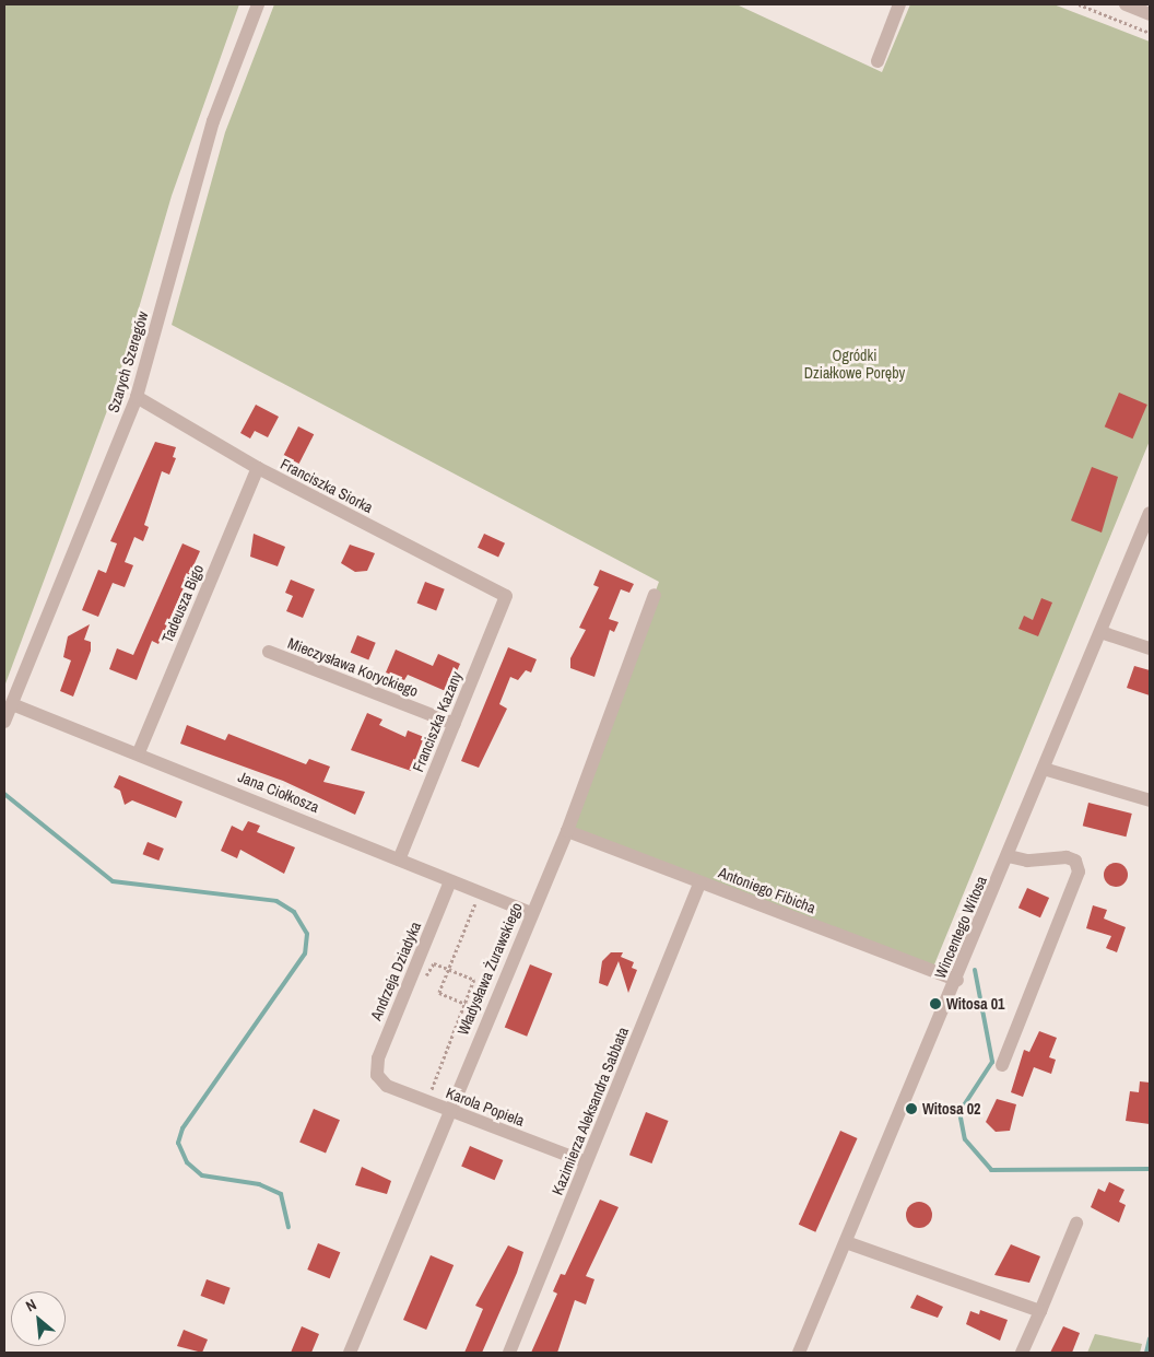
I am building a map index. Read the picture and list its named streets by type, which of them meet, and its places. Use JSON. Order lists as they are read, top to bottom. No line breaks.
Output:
{"streets":{"street":["Szarych Szeregów","Franciszka Siorka","Tadeusza Bigo","Mieczysława Koryckiego","Franciszka Kazany","Jana Ciołkosza","Antoniego Fibicha","Wincentego Witosa","Władysława Żurawskiego","Andrzeja Dziadyka","Karola Popiela","Kazimierza Aleksandra Sabbata"]},"crossings":[["Szarych Szeregów","Franciszka Siorka"],["Szarych Szeregów","Jana Ciołkosza"],["Franciszka Siorka","Tadeusza Bigo"],["Franciszka Siorka","Franciszka Kazany"],["Tadeusza Bigo","Jana Ciołkosza"],["Mieczysława Koryckiego","Franciszka Kazany"],["Franciszka Kazany","Jana Ciołkosza"],["Jana Ciołkosza","Władysława Żurawskiego"],["Jana Ciołkosza","Andrzeja Dziadyka"],["Antoniego Fibicha","Wincentego Witosa"],["Antoniego Fibicha","Władysława Żurawskiego"],["Antoniego Fibicha","Kazimierza Aleksandra Sabbata"],["Władysława Żurawskiego","Karola Popiela"],["Andrzeja Dziadyka","Karola Popiela"],["Karola Popiela","Kazimierza Aleksandra Sabbata"]],"parks":["Ogródki Działkowe Poręby"],"places":["Witosa 01","Witosa 02"],"north":"top left"}
